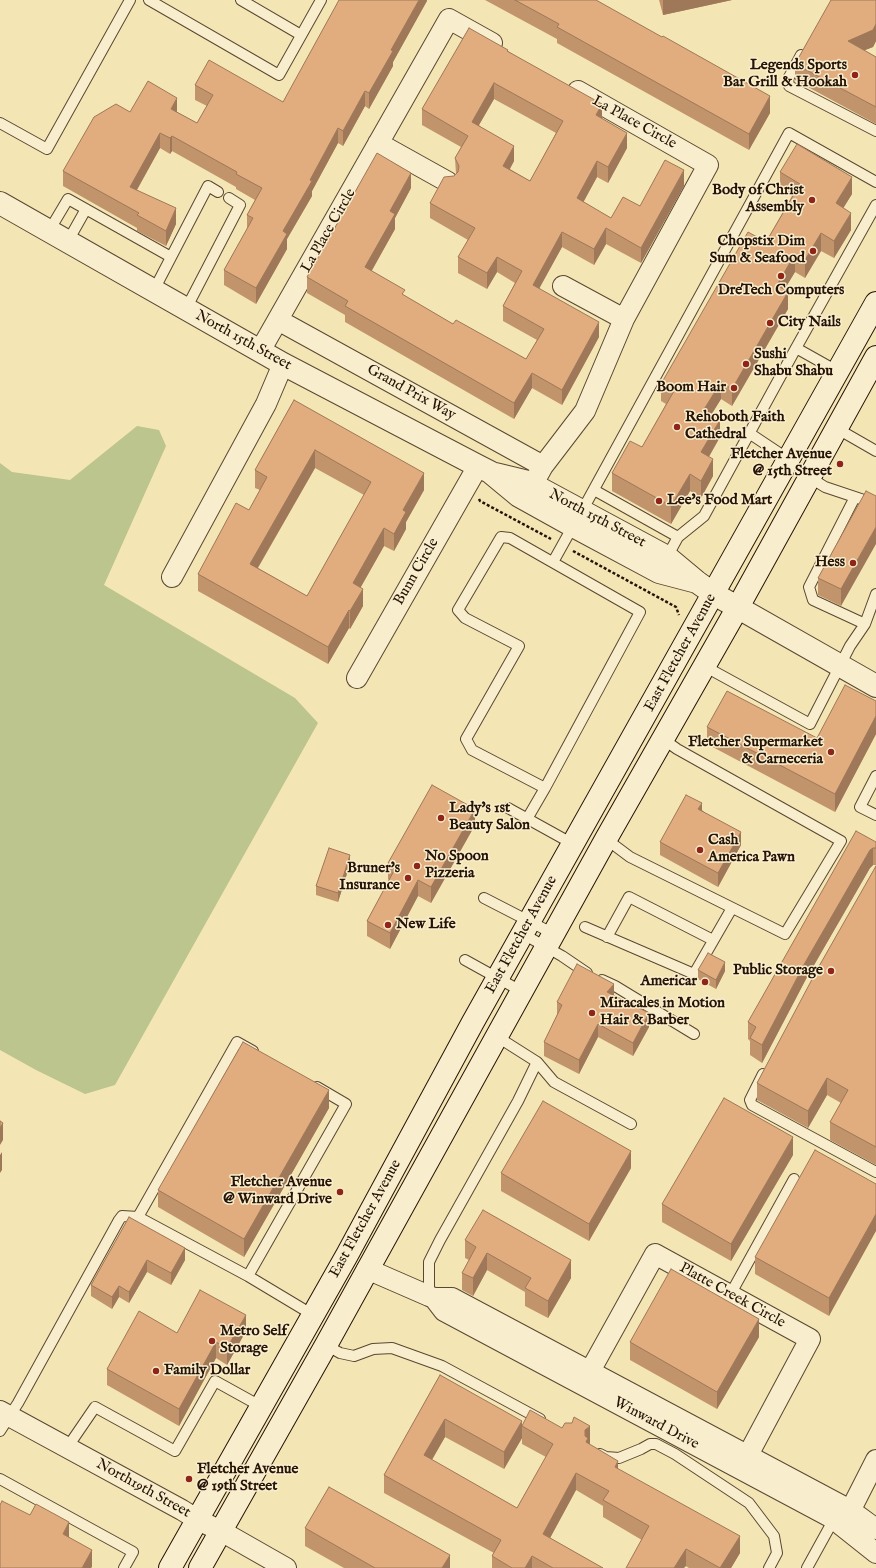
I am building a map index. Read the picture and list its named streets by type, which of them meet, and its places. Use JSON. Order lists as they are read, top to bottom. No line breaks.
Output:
{"streets":{"main road":["North 15th Street","East Fletcher Avenue"],"street":["La Place Circle","Grand Prix Way","Bunn Circle","Platte Creek Circle","Winward Drive","North19th Street"]},"crossings":[["La Place Circle","North 15th Street"],["La Place Circle","Grand Prix Way"],["North 15th Street","Grand Prix Way"],["North 15th Street","Bunn Circle"],["North 15th Street","East Fletcher Avenue"],["East Fletcher Avenue","Winward Drive"],["East Fletcher Avenue","North19th Street"],["Platte Creek Circle","Winward Drive"]],"places":["Legends Sports Bar Grill & Hookah","Body of Christ Assembly","Chopstix Dim Sum & Seafood","DreTech Computers","City Nails","Sushi Shabu Shabu","Boom Hair","Rehoboth Faith Cathedral","Fletcher Avenue @ 15th Street","Lee's Food Mart","Hess","Fletcher Supermarket & Carneceria","Lady's 1st Beauty Salon","Cash America Pawn","No Spoon Pizzeria","Bruner's Insurance","New Life","Public Storage","Americar","Miracales in Motion Hair & Barber","Fletcher Avenue @ Winward Drive","Metro Self Storage","Family Dollar","Fletcher Avenue @ 19th Street"]}
